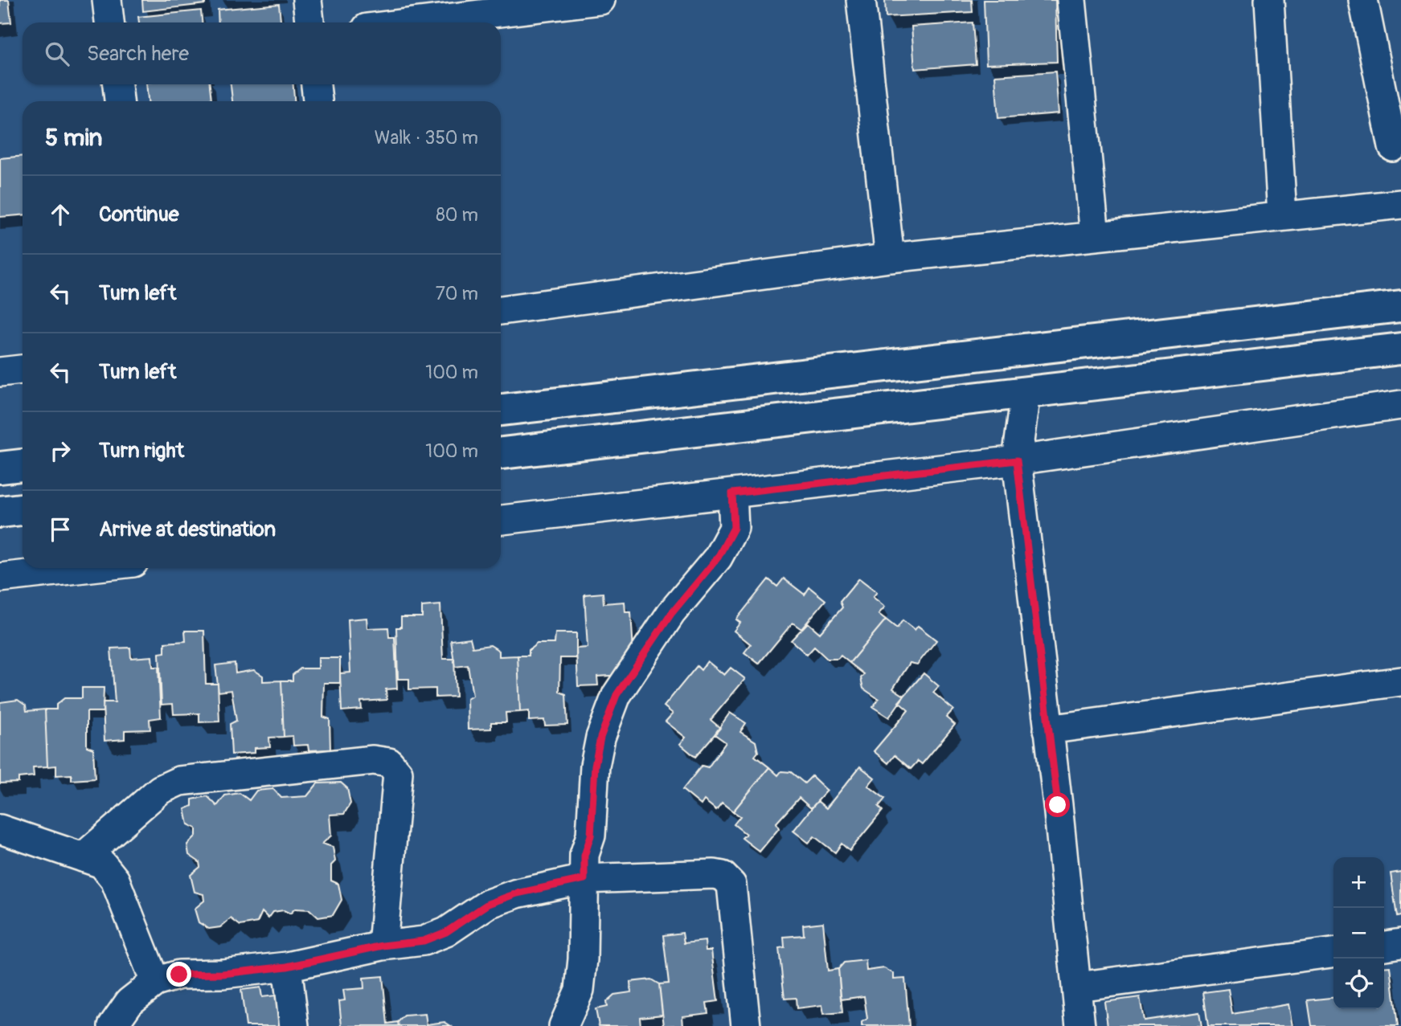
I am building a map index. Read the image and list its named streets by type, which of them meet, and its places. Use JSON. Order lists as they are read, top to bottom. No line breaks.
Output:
{"page":{"search":"Search here","heading":["5 min","Walk · 350 m"],"list":[["Continue","80 m"],["Turn left","70 m"],["Turn left","100 m"],["Turn right","100 m"],"Arrive at destination"],"map_buttons":["+","−"]}}
